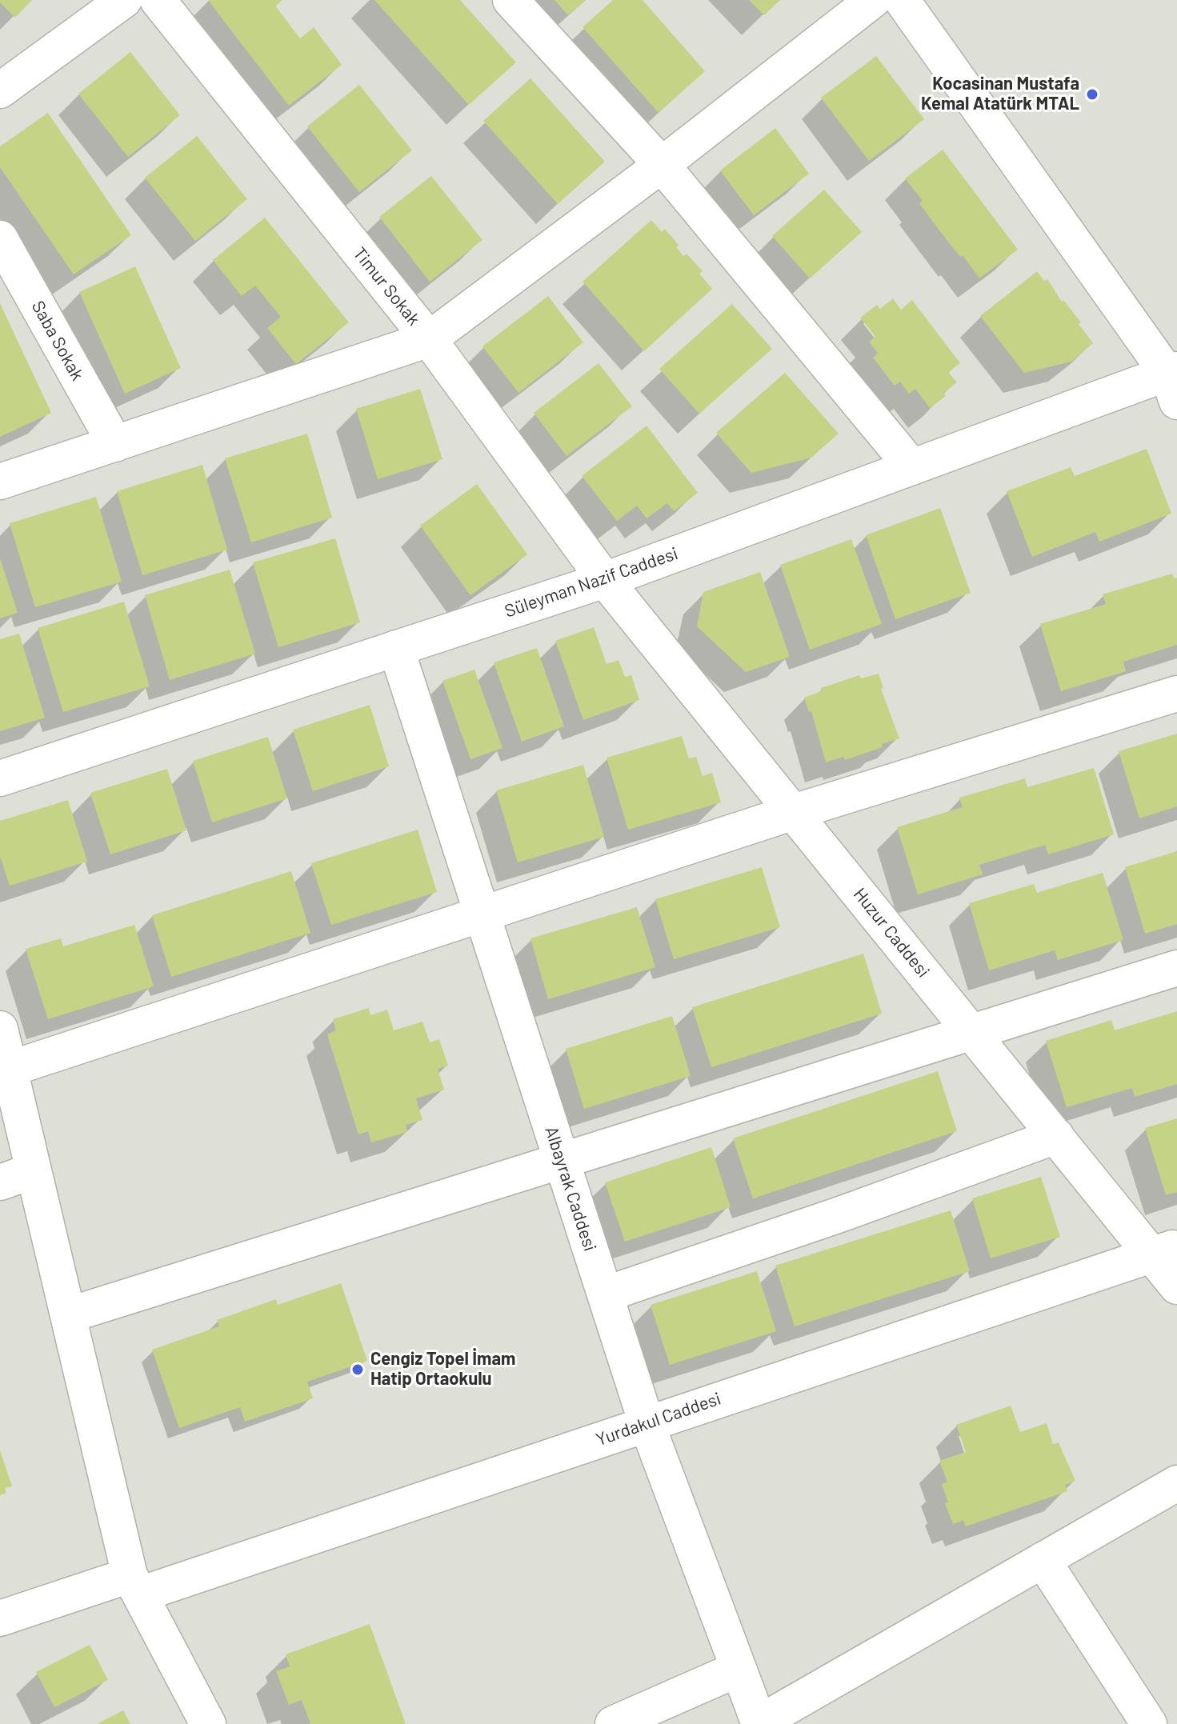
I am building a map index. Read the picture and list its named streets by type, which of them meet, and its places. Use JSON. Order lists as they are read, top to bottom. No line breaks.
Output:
{"streets":{"street":["Timur Sokak","Saba Sokak","Süleyman Nazif Caddesi","Huzur Caddesi","Albayrak Caddesi","Yurdakul Caddesi"]},"crossings":[["Timur Sokak","Süleyman Nazif Caddesi"],["Timur Sokak","Huzur Caddesi"],["Süleyman Nazif Caddesi","Huzur Caddesi"],["Süleyman Nazif Caddesi","Albayrak Caddesi"],["Huzur Caddesi","Yurdakul Caddesi"],["Albayrak Caddesi","Yurdakul Caddesi"]],"places":["Kocasinan Mustafa Kemal Atatürk MTAL","Cengiz Topel İmam Hatip Ortaokulu"]}
